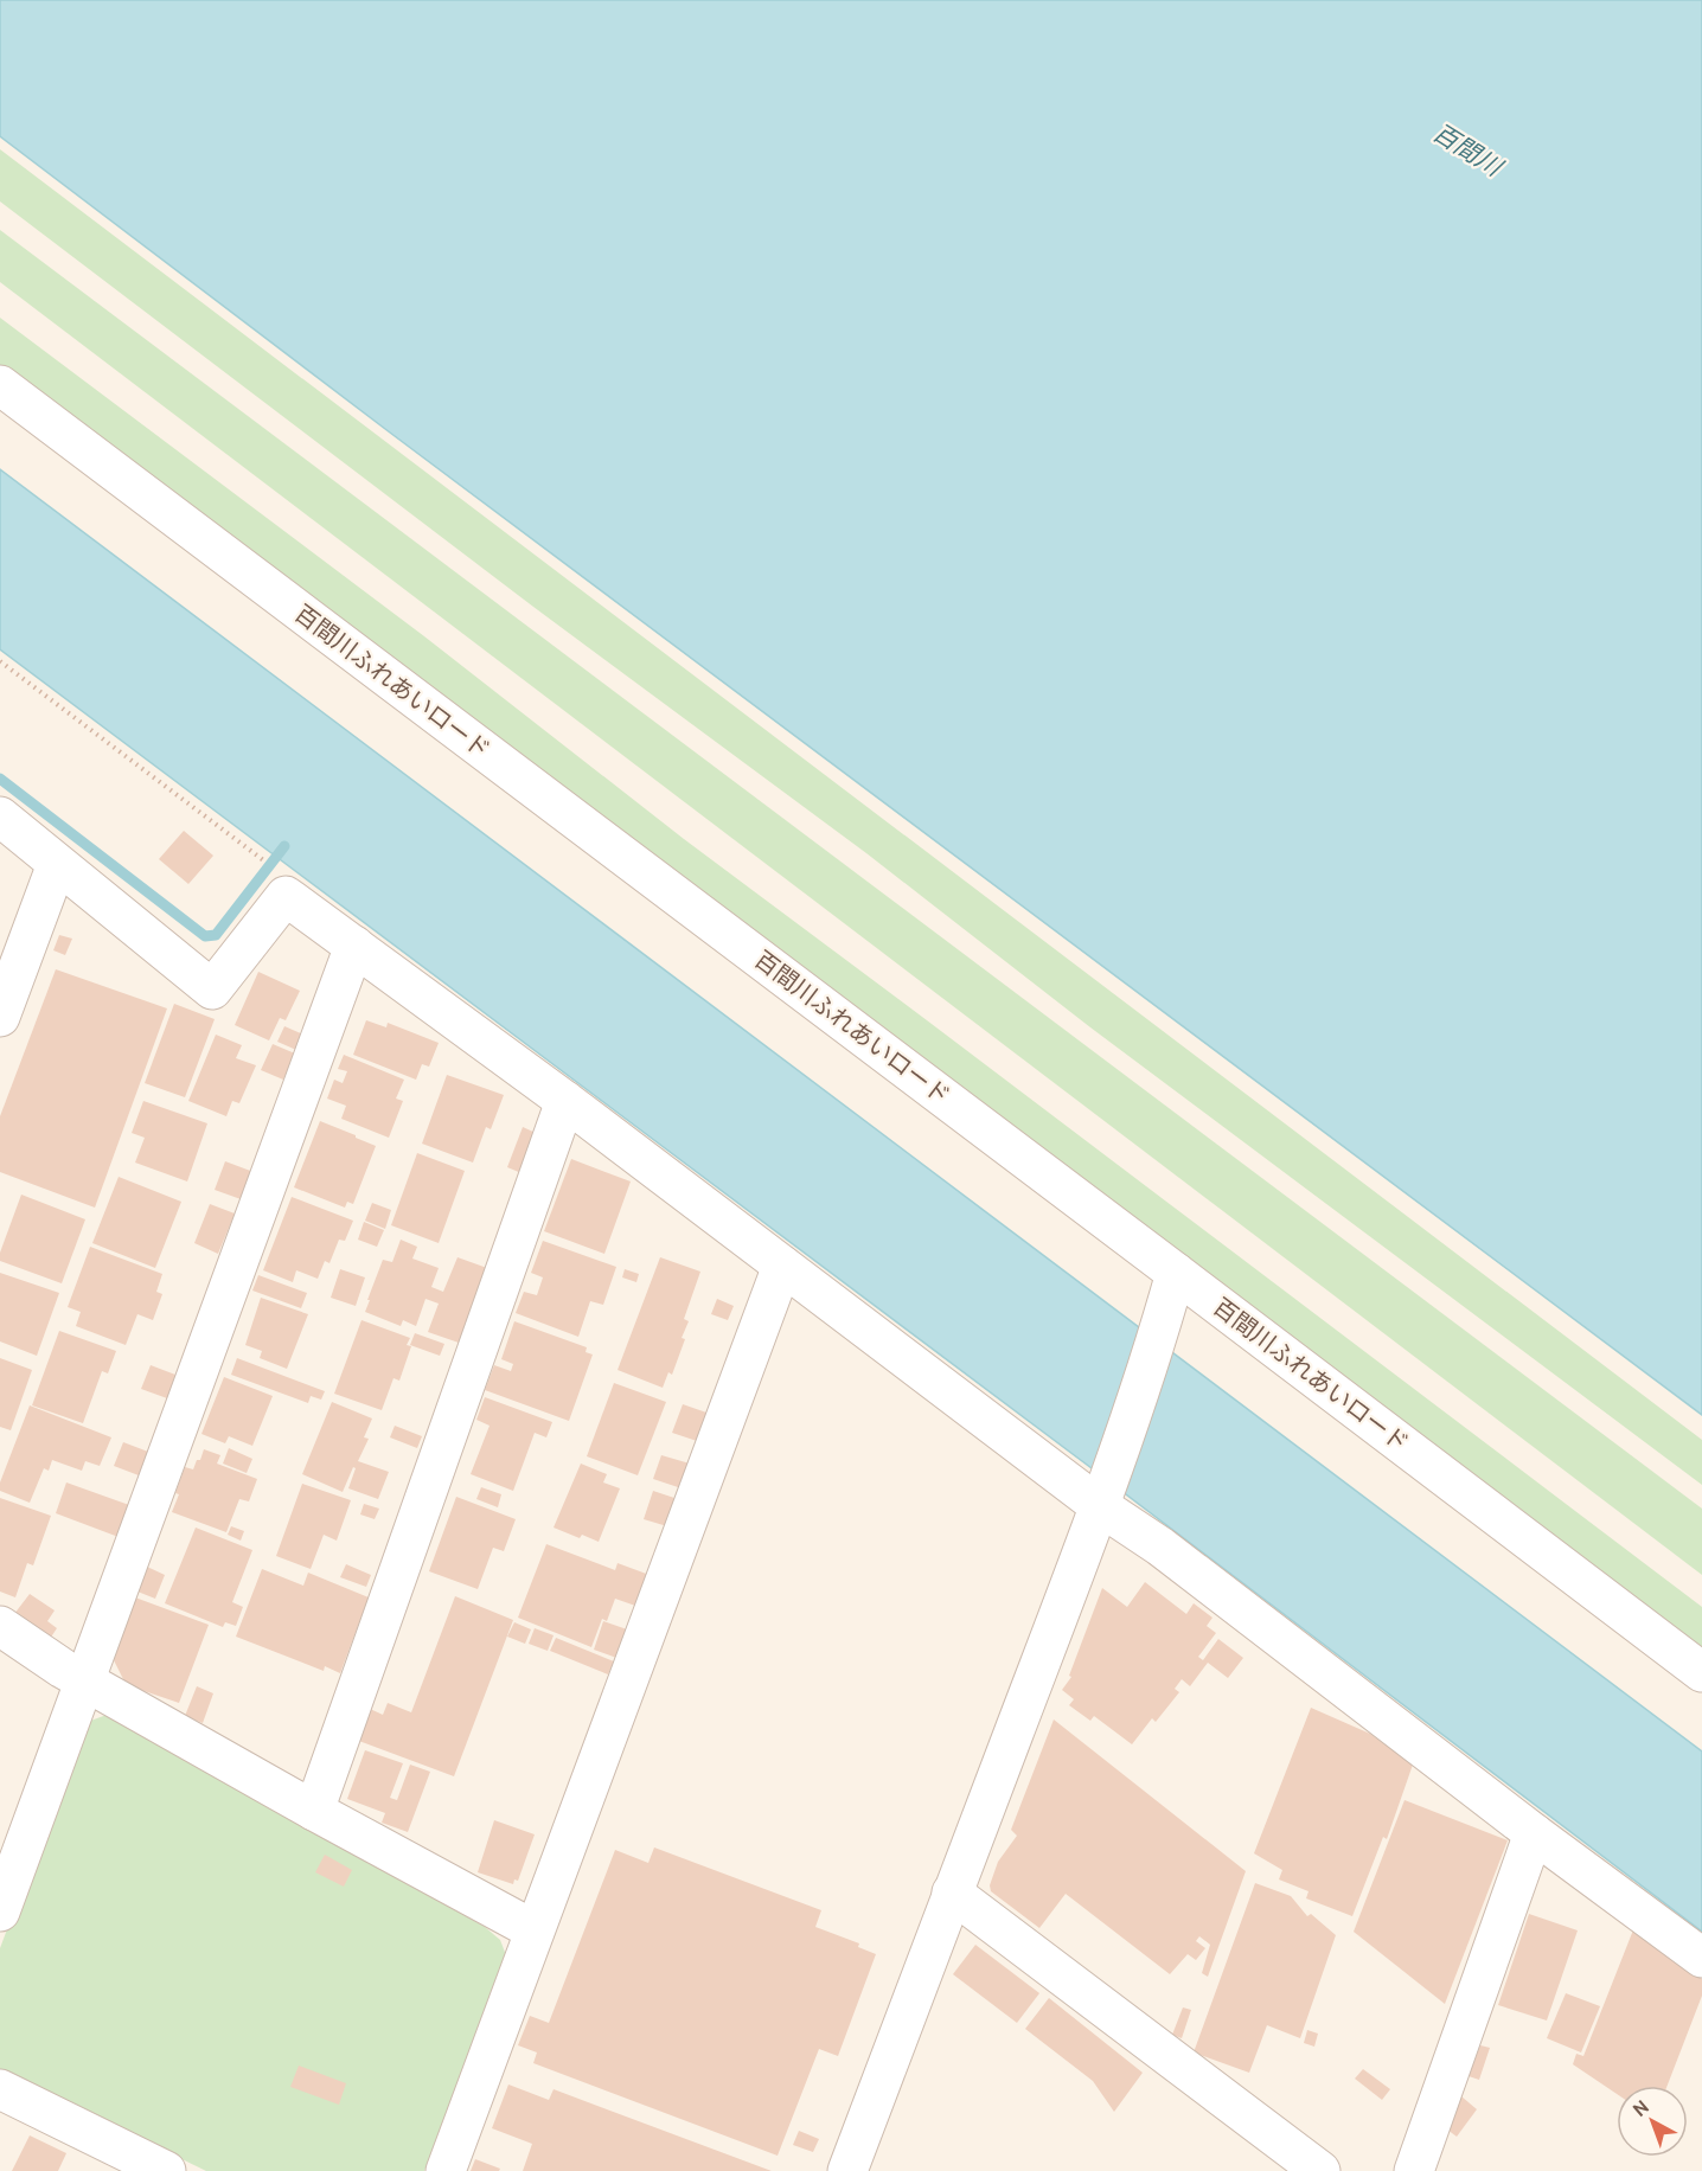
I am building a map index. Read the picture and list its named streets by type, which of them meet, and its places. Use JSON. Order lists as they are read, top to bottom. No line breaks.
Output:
{"streets":{"street":["百間川ふれあいロード"]},"water":["百間川"],"north":"top left"}
